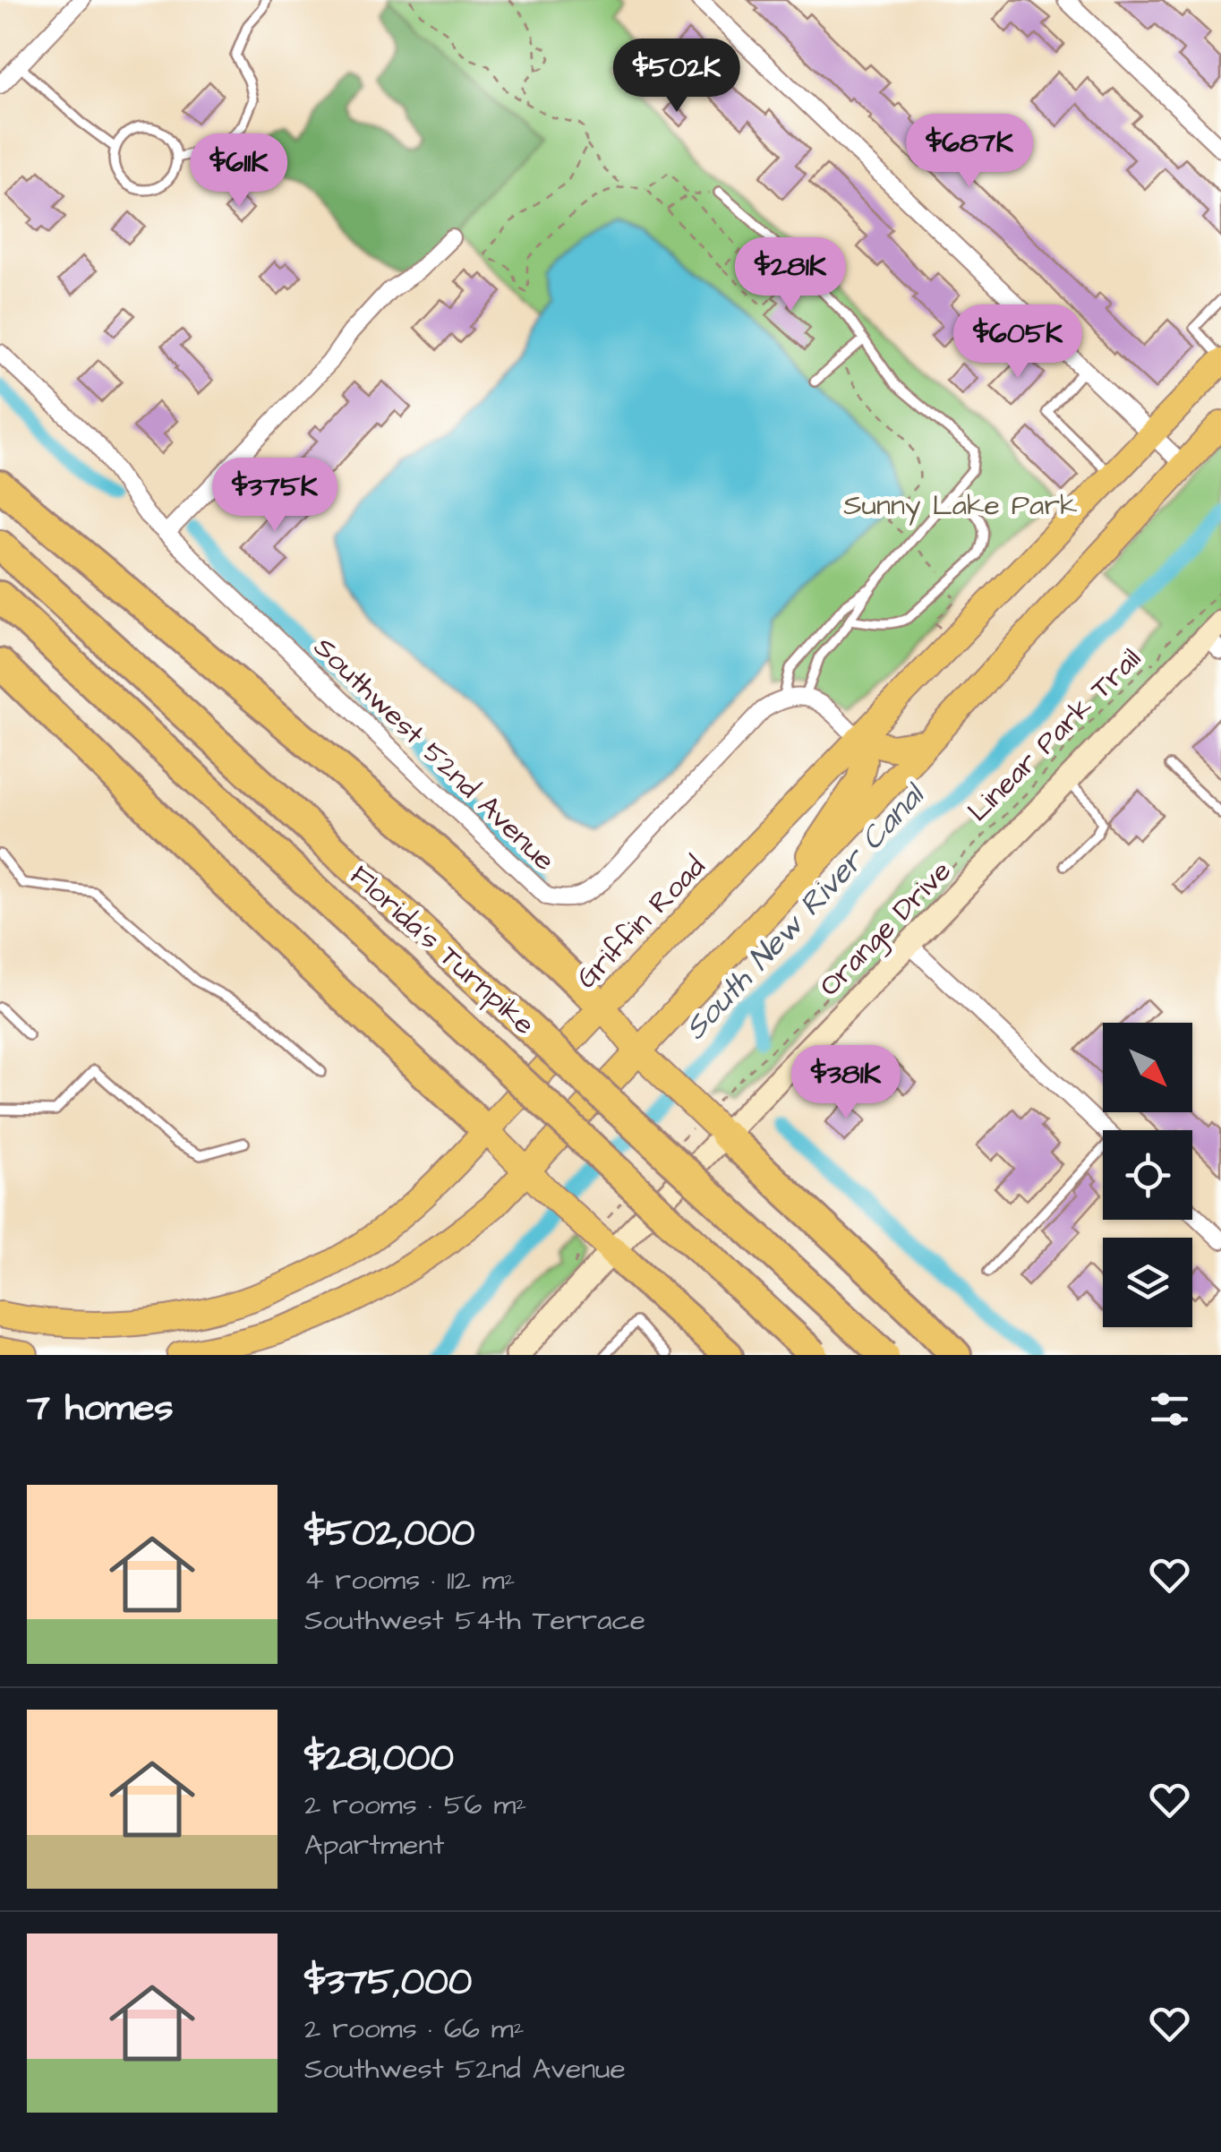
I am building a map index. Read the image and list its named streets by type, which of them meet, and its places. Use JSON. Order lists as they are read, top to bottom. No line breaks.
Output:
{"streets":{"highway":["Florida's Turnpike"],"main road":["Griffin Road"],"street":["Southwest 52nd Avenue","Orange Drive"],"path":["Linear Park Trail"]},"water":["South New River Canal"],"parks":["Sunny Lake Park"],"north":"bottom right","page":{"price":["$502K","$687K","$611K","$281K","$605K","$375K","$381K"],"heading":"7 homes","list":[{"name":"$502,000","note":"4 rooms · 112 m² · Southwest 54th Terrace"},{"name":"$281,000","note":"2 rooms · 56 m² · Apartment"},{"name":"$375,000","note":"2 rooms · 66 m² · Southwest 52nd Avenue"}]}}
